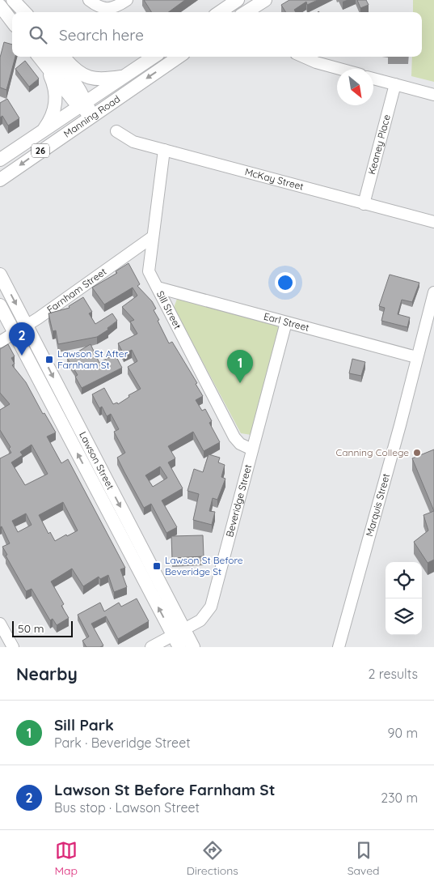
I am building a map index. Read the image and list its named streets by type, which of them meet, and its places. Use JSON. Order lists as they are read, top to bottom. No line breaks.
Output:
{"streets":{"main road":["Manning Road","26","Lawson Street"],"street":["Keaney Place","McKay Street","Farnham Street","Sill Street","Earl Street","Beveridge Street","Marquis Street"]},"crossings":[["Keaney Place","McKay Street"],["McKay Street","Sill Street"],["Farnham Street","Sill Street"],["Farnham Street","Lawson Street"],["Sill Street","Earl Street"],["Sill Street","Beveridge Street"],["Earl Street","Beveridge Street"],["Earl Street","Marquis Street"],["Lawson Street","Beveridge Street"]],"places":{"transit":["Lawson St After Farnham St","Lawson St Before Beveridge St"],"other":["Canning College"]},"scale_bar":"50 m","north":"bottom right","page":{"search":"Search here","pins":["2","1"],"scale":"50 m","heading":["Nearby","2 results"],"list":[{"mark":"1","name":"Sill Park","note":"Park · Beveridge Street","value":"90 m"},{"mark":"2","name":"Lawson St Before Farnham St","note":"Bus stop · Lawson Street","value":"230 m"}],"nav":["Map","Directions","Saved"]}}
